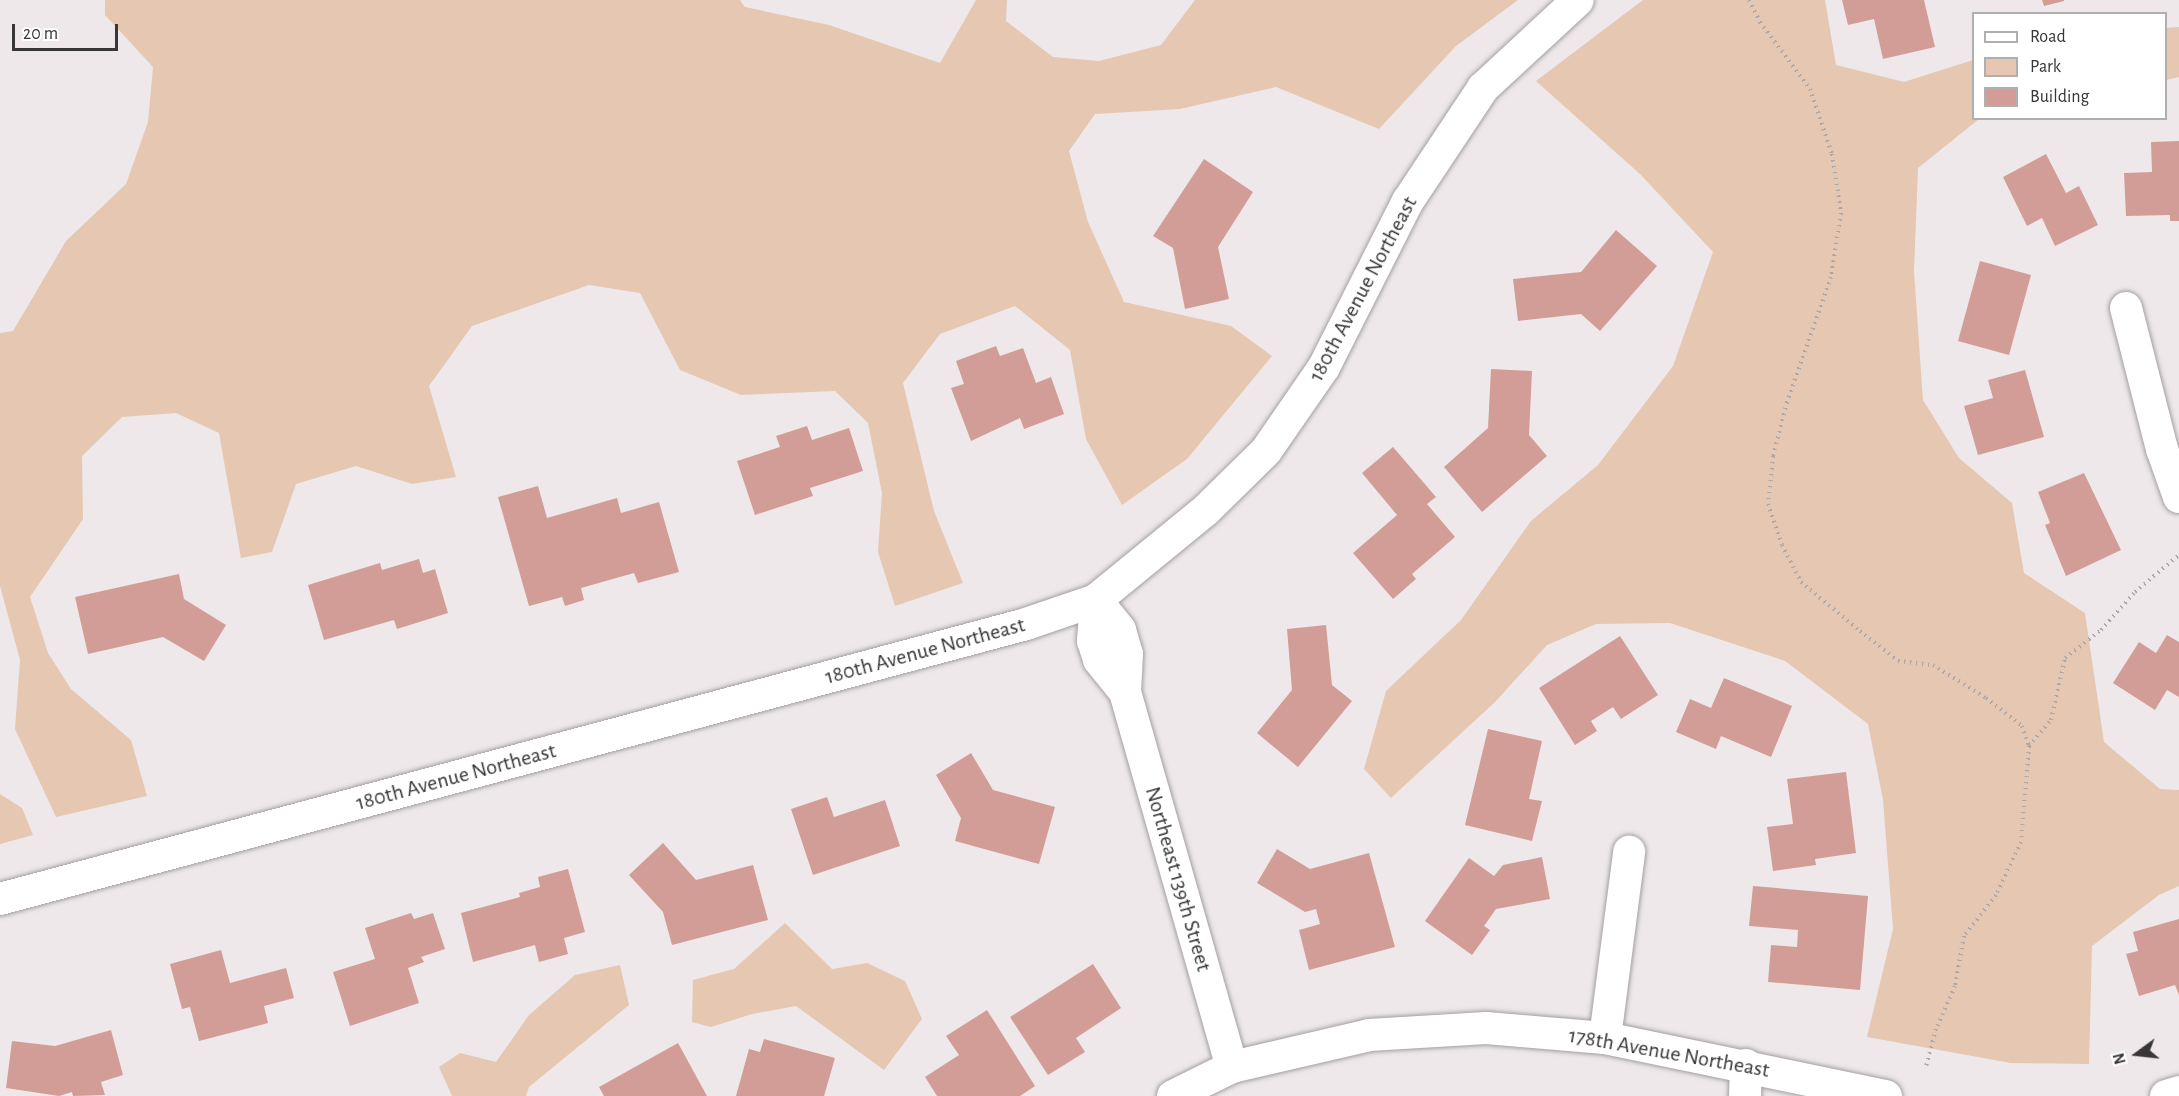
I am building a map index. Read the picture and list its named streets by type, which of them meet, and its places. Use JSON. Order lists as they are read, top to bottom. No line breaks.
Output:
{"streets":{"street":["180th Avenue Northeast","Northeast 139th Street","178th Avenue Northeast"]},"crossings":[["180th Avenue Northeast","Northeast 139th Street"],["Northeast 139th Street","178th Avenue Northeast"]],"legend":["Road","Park","Building"],"scale_bar":"20 m","north":"left"}
